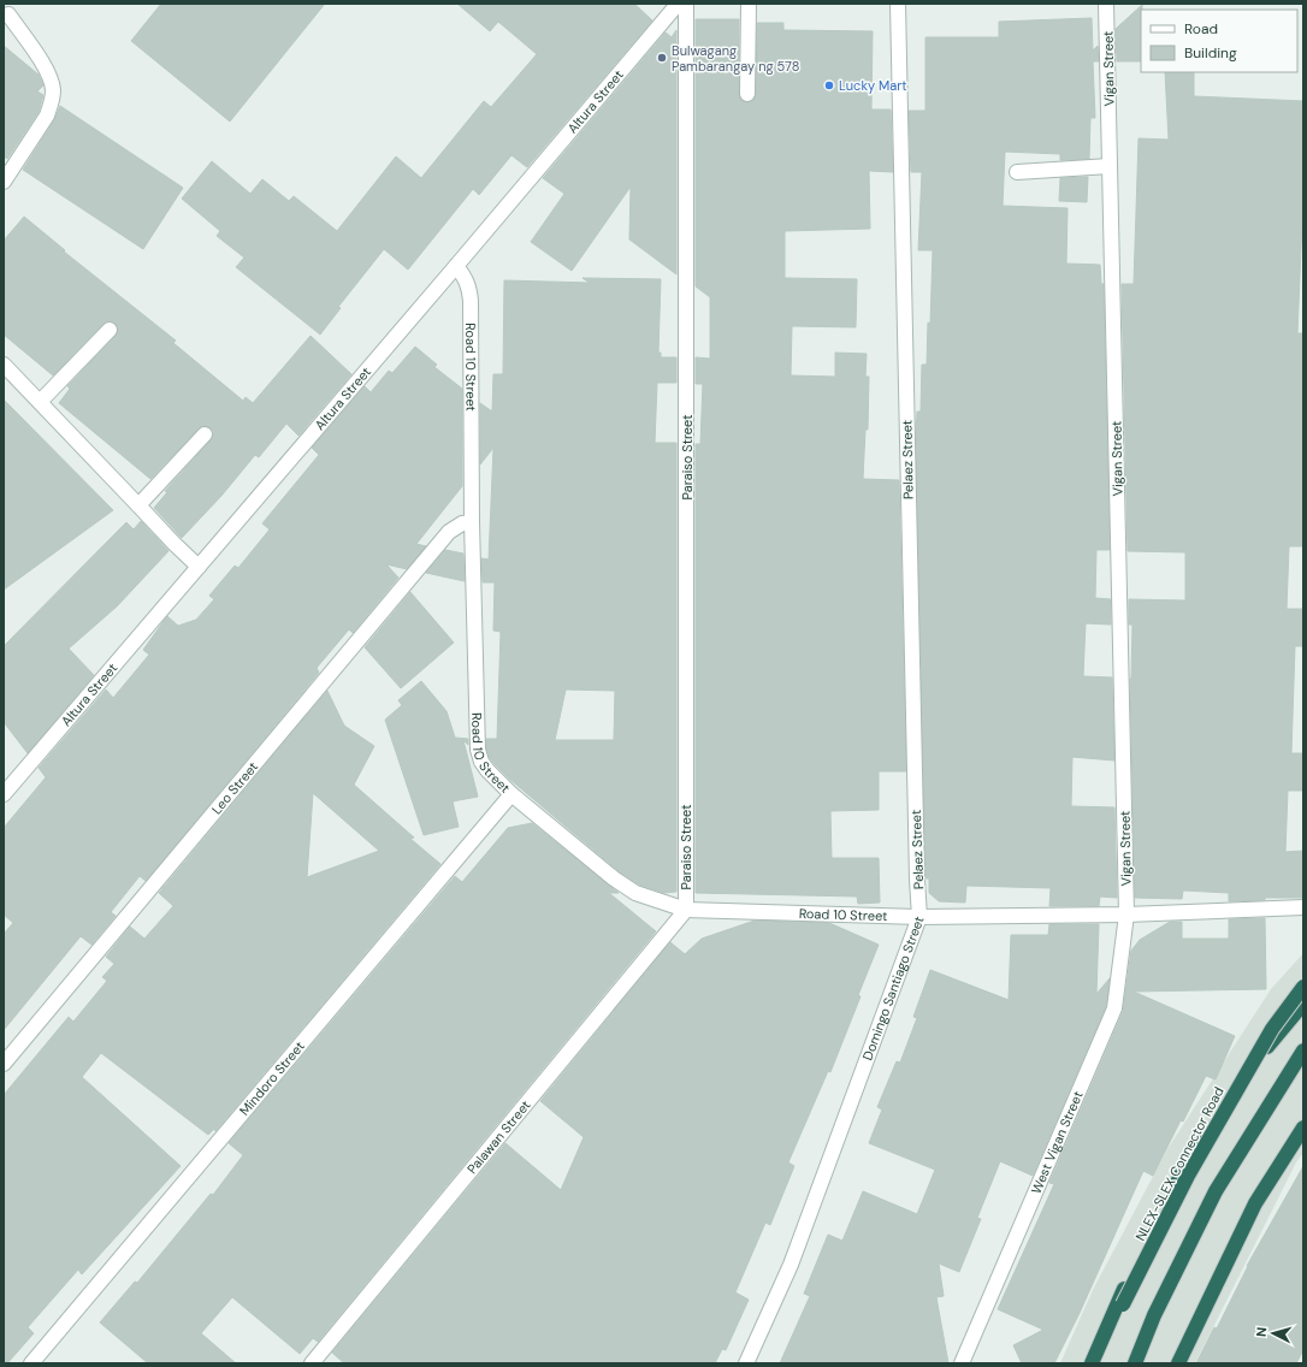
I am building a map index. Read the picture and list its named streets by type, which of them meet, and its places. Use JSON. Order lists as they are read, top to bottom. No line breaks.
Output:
{"streets":{"highway":["NLEX-SLEX Connector Road"],"street":["Vigan Street","Altura Street","Road 10 Street","Paraiso Street","Pelaez Street","Leo Street","Domingo Santiago Street","Mindoro Street","Palawan Street","West Vigan Street"]},"crossings":[["Vigan Street","Domingo Santiago Street"],["Vigan Street","West Vigan Street"],["Altura Street","Road 10 Street"],["Altura Street","Paraiso Street"],["Road 10 Street","Paraiso Street"],["Road 10 Street","Pelaez Street"],["Road 10 Street","Leo Street"],["Road 10 Street","Domingo Santiago Street"],["Road 10 Street","Mindoro Street"],["Road 10 Street","Palawan Street"],["Paraiso Street","Palawan Street"],["Pelaez Street","Domingo Santiago Street"],["Domingo Santiago Street","West Vigan Street"]],"places":["Bulwagang Pambarangay ng 578","Lucky Mart"],"legend":["Road","Building"],"north":"left"}
